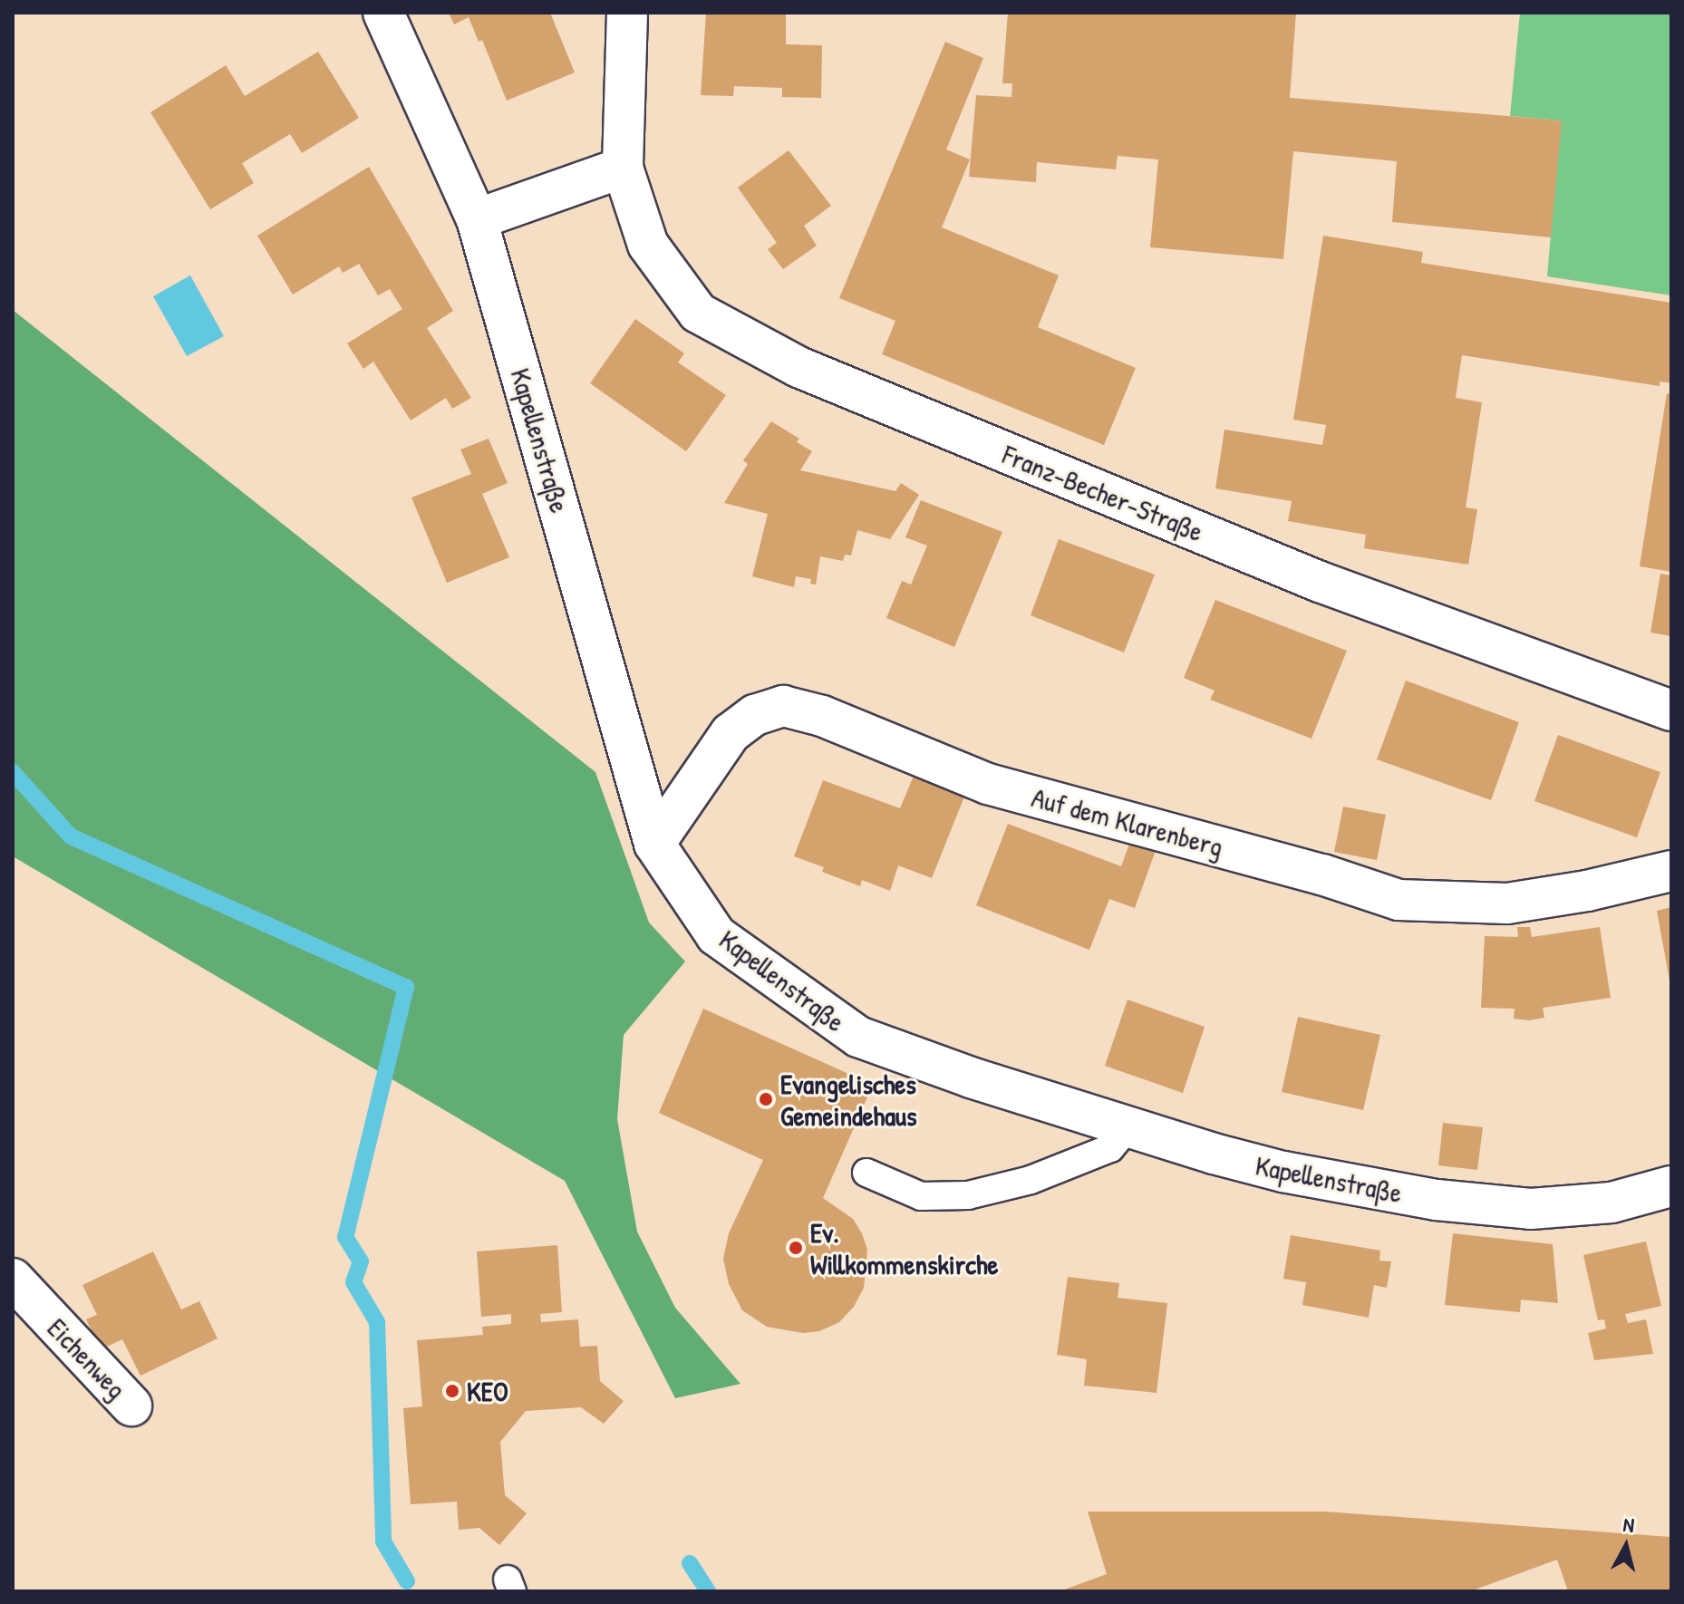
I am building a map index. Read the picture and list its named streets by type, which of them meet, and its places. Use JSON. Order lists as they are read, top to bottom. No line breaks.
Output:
{"streets":{"street":["Kapellenstraße","Franz-Becher-Straße","Auf dem Klarenberg","Eichenweg"]},"crossings":[["Kapellenstraße","Auf dem Klarenberg"]],"places":["Evangelisches Gemeindehaus","Ev. Willkommenskirche","KEO"],"north":"top"}
